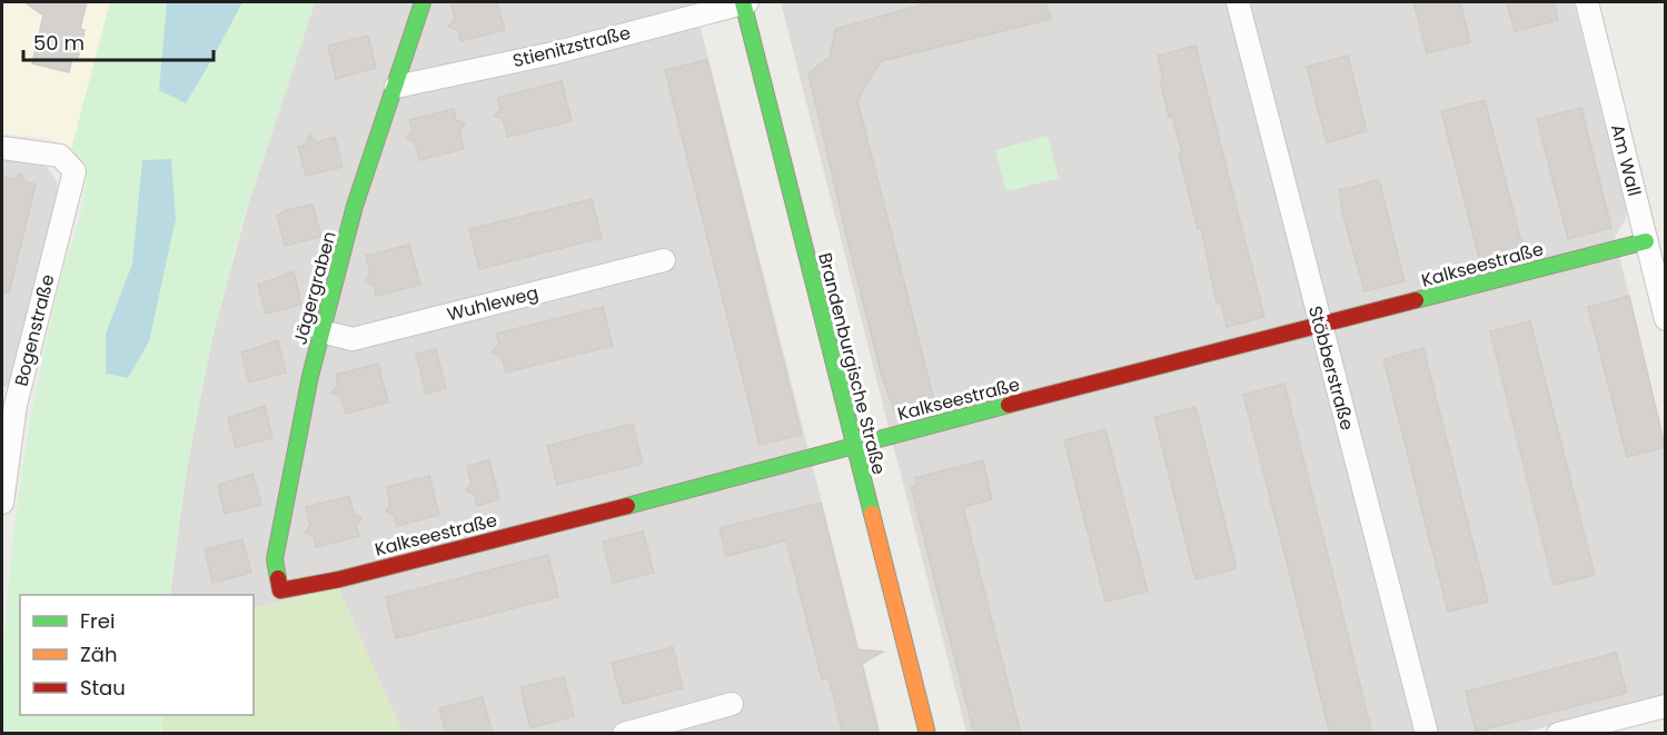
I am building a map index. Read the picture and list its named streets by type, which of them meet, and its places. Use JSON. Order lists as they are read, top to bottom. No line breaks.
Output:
{"streets":{"street":["Stienitzstraße","Am Wall","Kalkseestraße","Jägergraben","Wuhleweg","Bogenstraße","Brandenburgische Straße","Stöbberstraße"]},"crossings":[["Stienitzstraße","Jägergraben"],["Stienitzstraße","Brandenburgische Straße"],["Am Wall","Kalkseestraße"],["Kalkseestraße","Jägergraben"],["Kalkseestraße","Brandenburgische Straße"],["Kalkseestraße","Stöbberstraße"],["Jägergraben","Wuhleweg"]],"legend":["Frei","Zäh","Stau"],"scale_bar":"50 m"}
